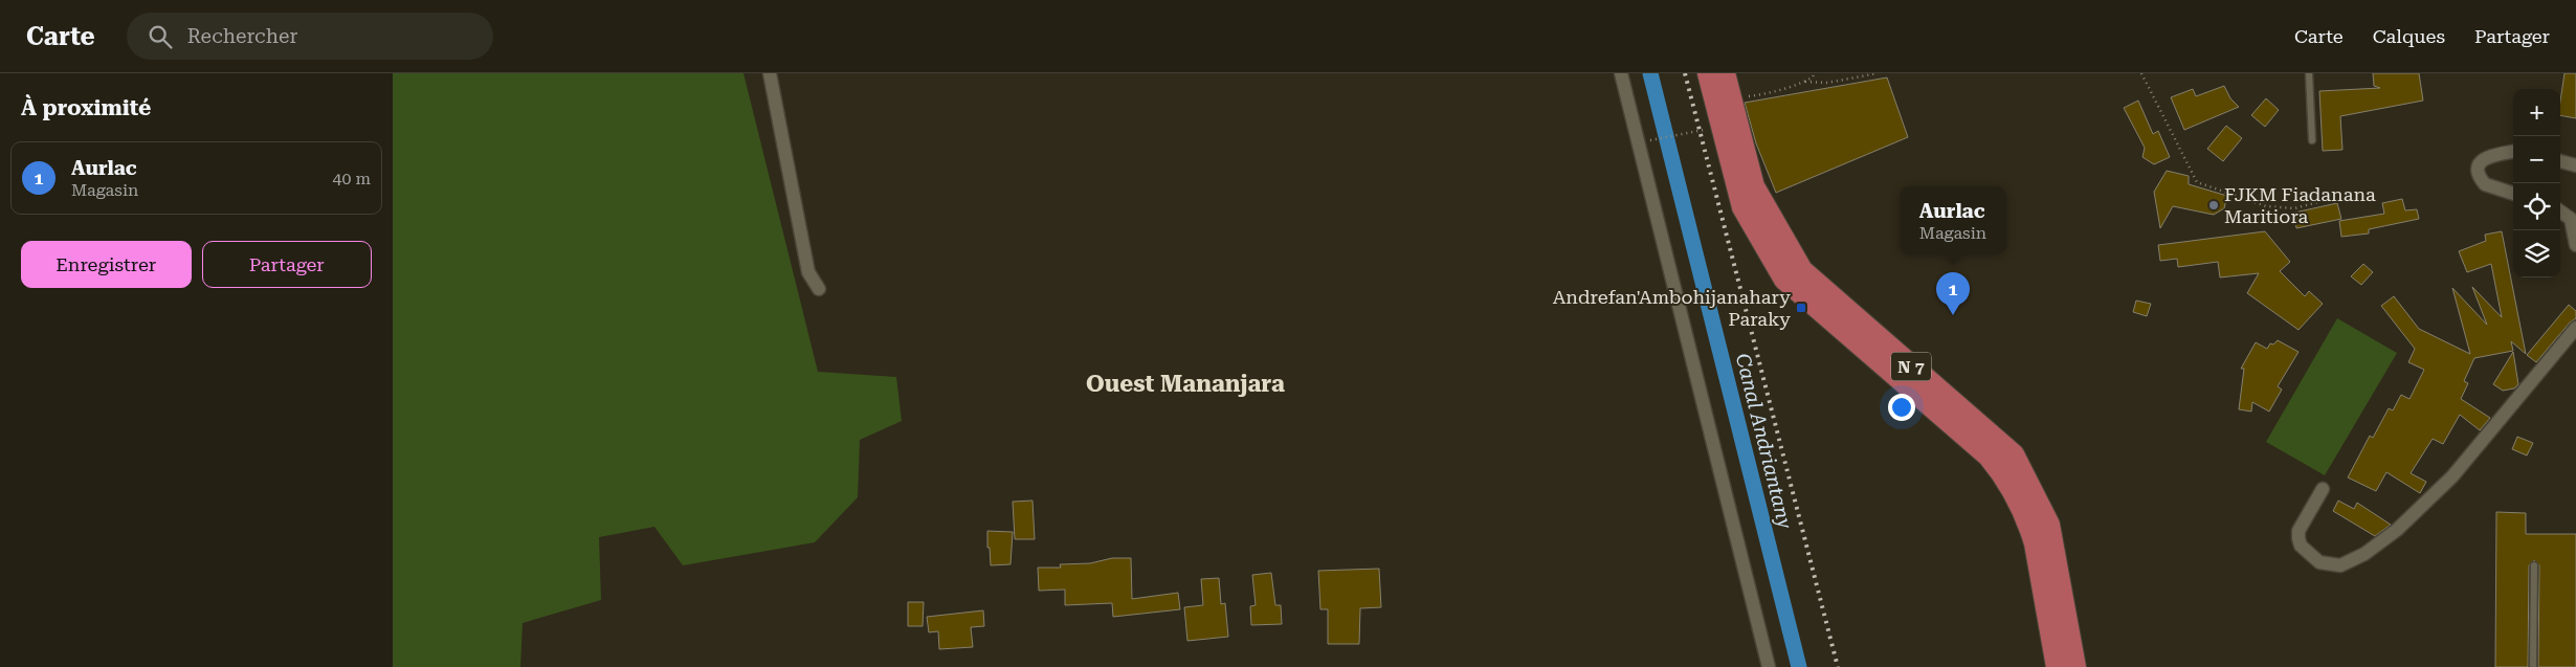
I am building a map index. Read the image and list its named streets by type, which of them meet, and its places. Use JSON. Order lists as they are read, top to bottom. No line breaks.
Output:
{"streets":{"main road":["N 7"]},"districts":["Ouest Mananjara"],"water":["Canal Andriantany"],"places":{"other":["FJKM Fiadanana Maritiora"],"transit":["Andrefan'Ambohijanahary Paraky"]},"page":{"header":"Carte","search":"Rechercher","nav":["Carte","Calques","Partager"],"heading":"À proximité","map_buttons":["+","−"],"list":[{"mark":"1","name":"Aurlac","note":"Magasin","value":"40 m"}],"popup":["Aurlac","Magasin"],"buttons":["Enregistrer","Partager"],"pins":"1"}}
